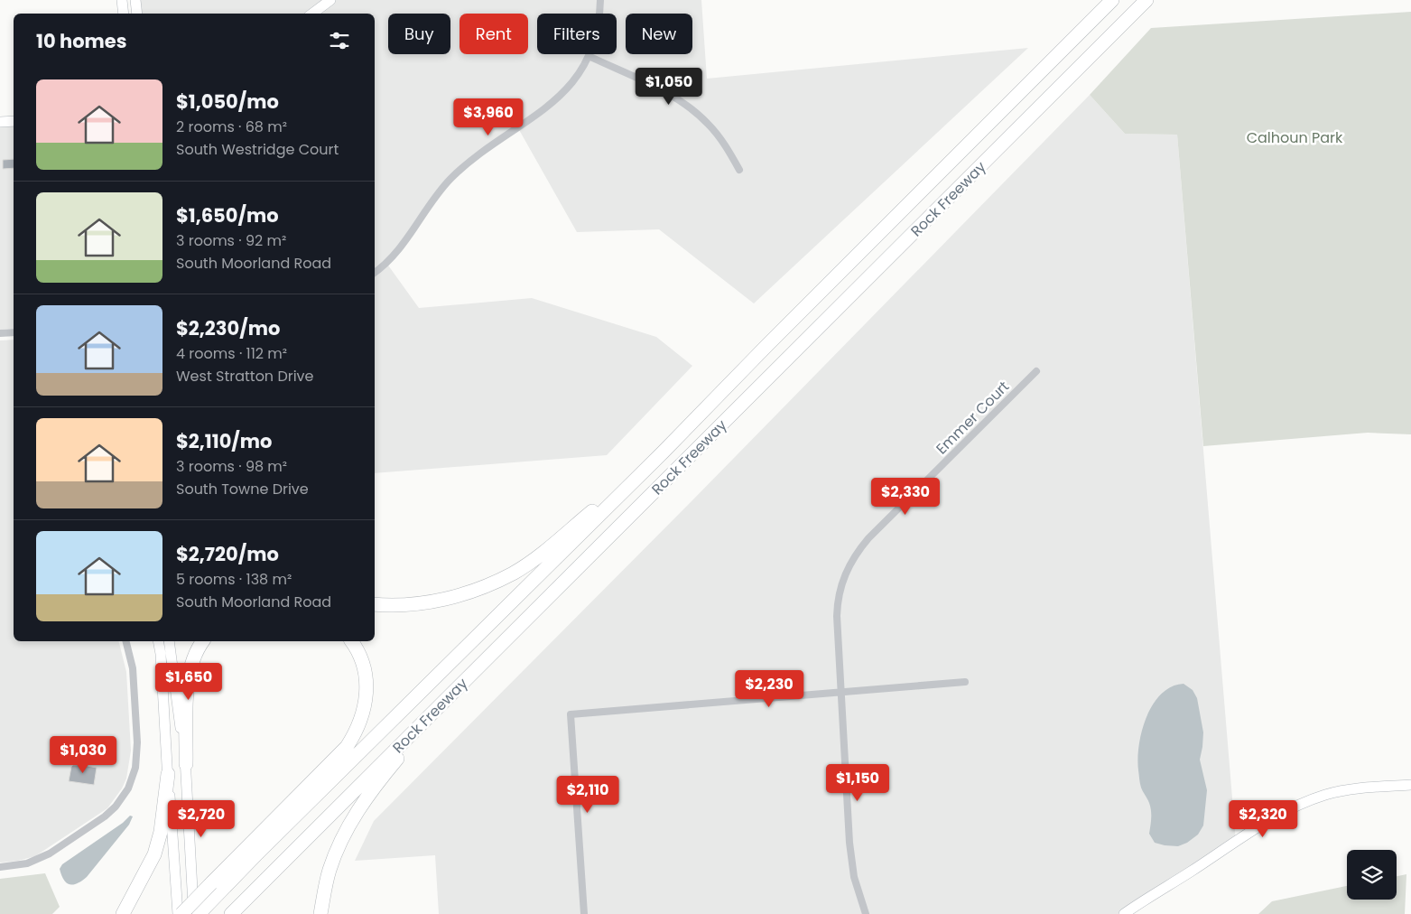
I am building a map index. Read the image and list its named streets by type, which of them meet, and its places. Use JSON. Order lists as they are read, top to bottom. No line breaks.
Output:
{"streets":{"highway":["Rock Freeway"],"street":["Emmer Court"]},"parks":["Calhoun Park"],"page":{"chip":["Buy","Rent","Filters","New"],"heading":"10 homes","price":["$1,050","$3,960","$2,330","$1,650","$2,230","$1,030","$1,150","$2,110","$2,720","$2,320"],"list":[{"name":"$1,050/mo","note":"2 rooms · 68 m² · South Westridge Court"},{"name":"$1,650/mo","note":"3 rooms · 92 m² · South Moorland Road"},{"name":"$2,230/mo","note":"4 rooms · 112 m² · West Stratton Drive"},{"name":"$2,110/mo","note":"3 rooms · 98 m² · South Towne Drive"},{"name":"$2,720/mo","note":"5 rooms · 138 m² · South Moorland Road"}]}}
